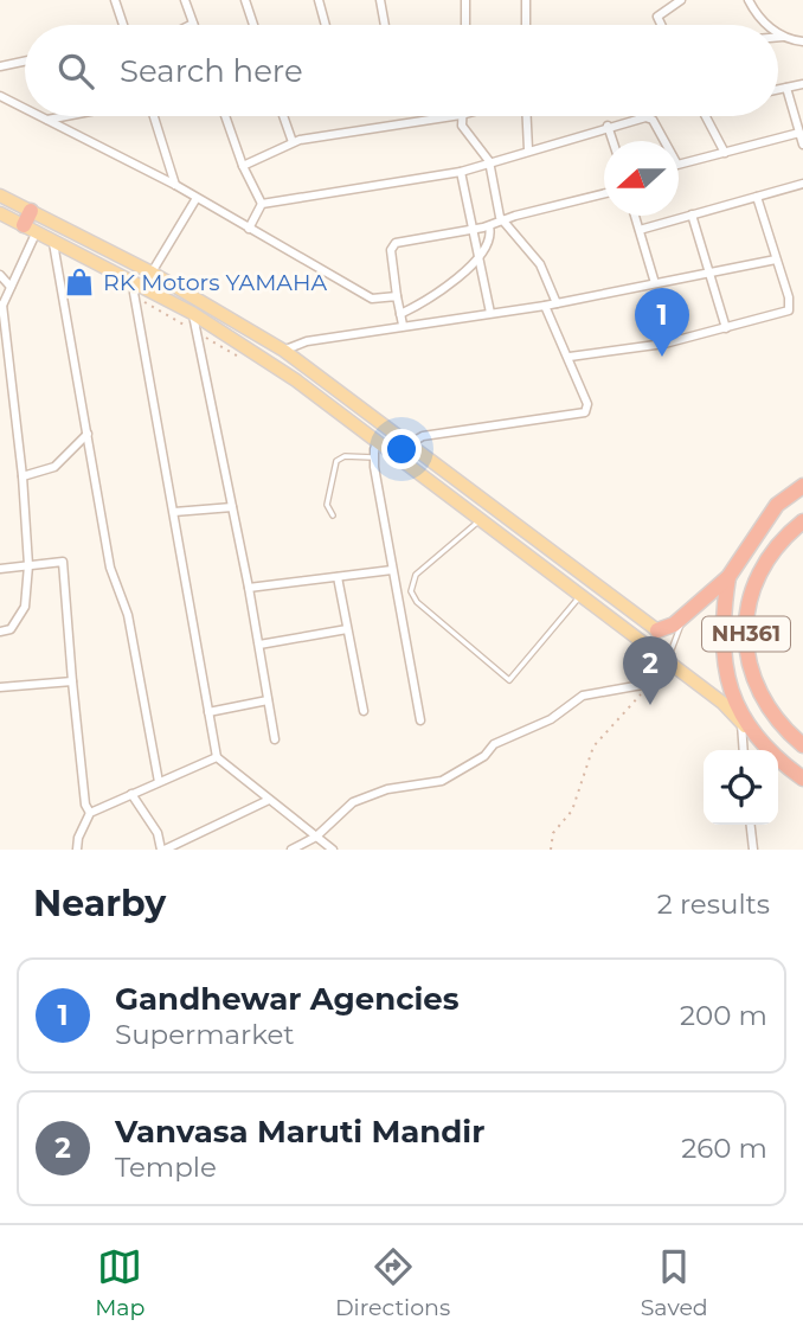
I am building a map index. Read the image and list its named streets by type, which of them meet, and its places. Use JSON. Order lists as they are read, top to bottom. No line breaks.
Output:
{"streets":{"highway":["NH361"]},"places":{"shop":["RK Motors YAMAHA"]},"north":"left","page":{"search":"Search here","pins":["1","2"],"heading":["Nearby","2 results"],"list":[{"mark":"1","name":"Gandhewar Agencies","note":"Supermarket","value":"200 m"},{"mark":"2","name":"Vanvasa Maruti Mandir","note":"Temple","value":"260 m"}],"nav":["Map","Directions","Saved"]}}
